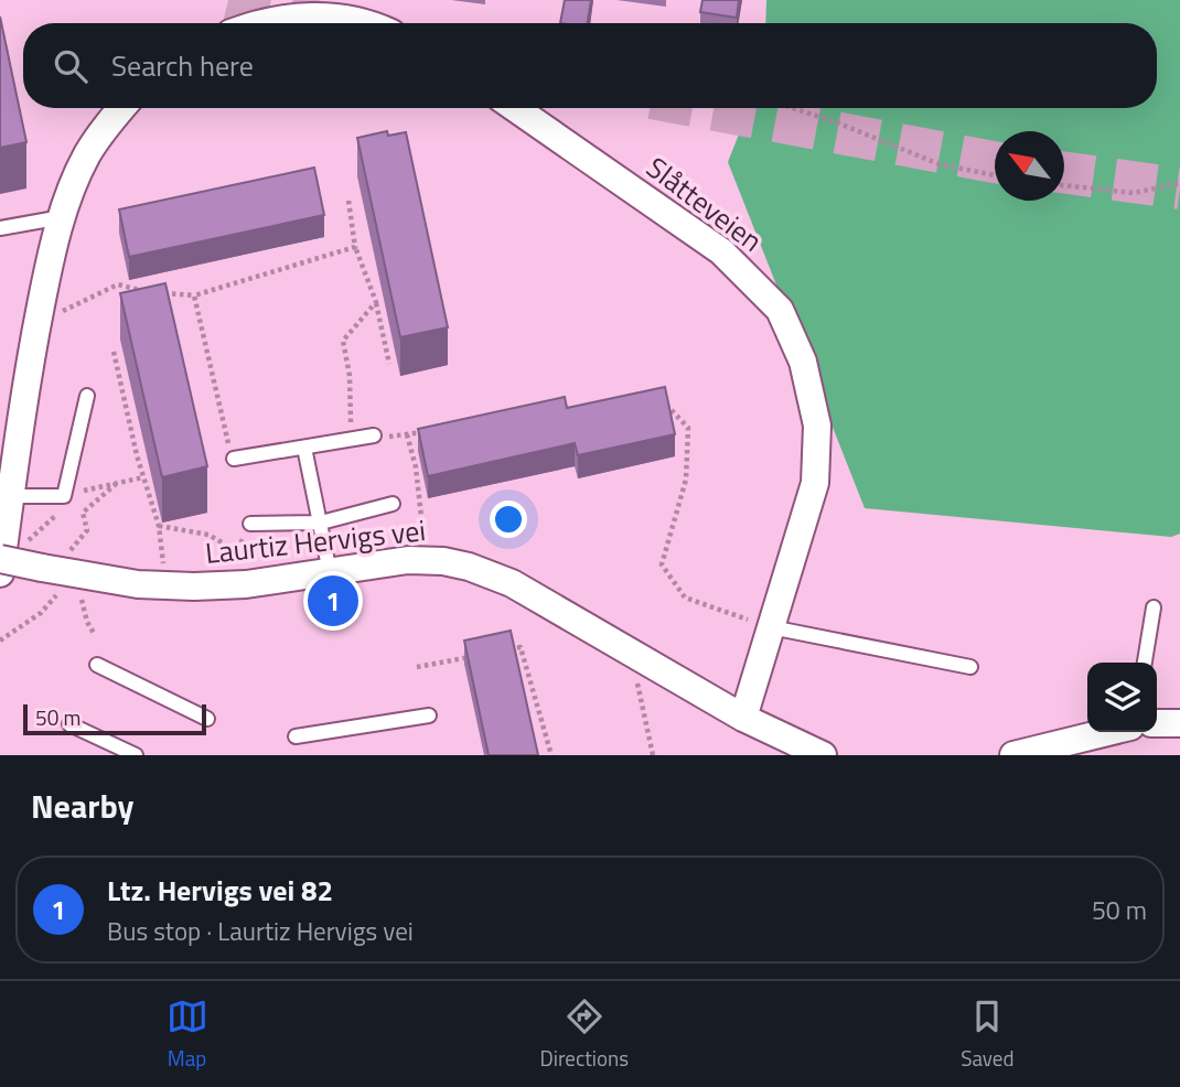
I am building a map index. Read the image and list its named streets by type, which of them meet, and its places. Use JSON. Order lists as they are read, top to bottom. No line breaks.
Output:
{"streets":{"street":["Slåtteveien","Laurtiz Hervigs vei"]},"crossings":[["Slåtteveien","Laurtiz Hervigs vei"]],"scale_bar":"50 m","north":"top left","page":{"search":"Search here","pins":"1","scale":"50 m","heading":"Nearby","list":[{"mark":"1","name":"Ltz. Hervigs vei 82","note":"Bus stop · Laurtiz Hervigs vei","value":"50 m"}],"nav":["Map","Directions","Saved"]}}
